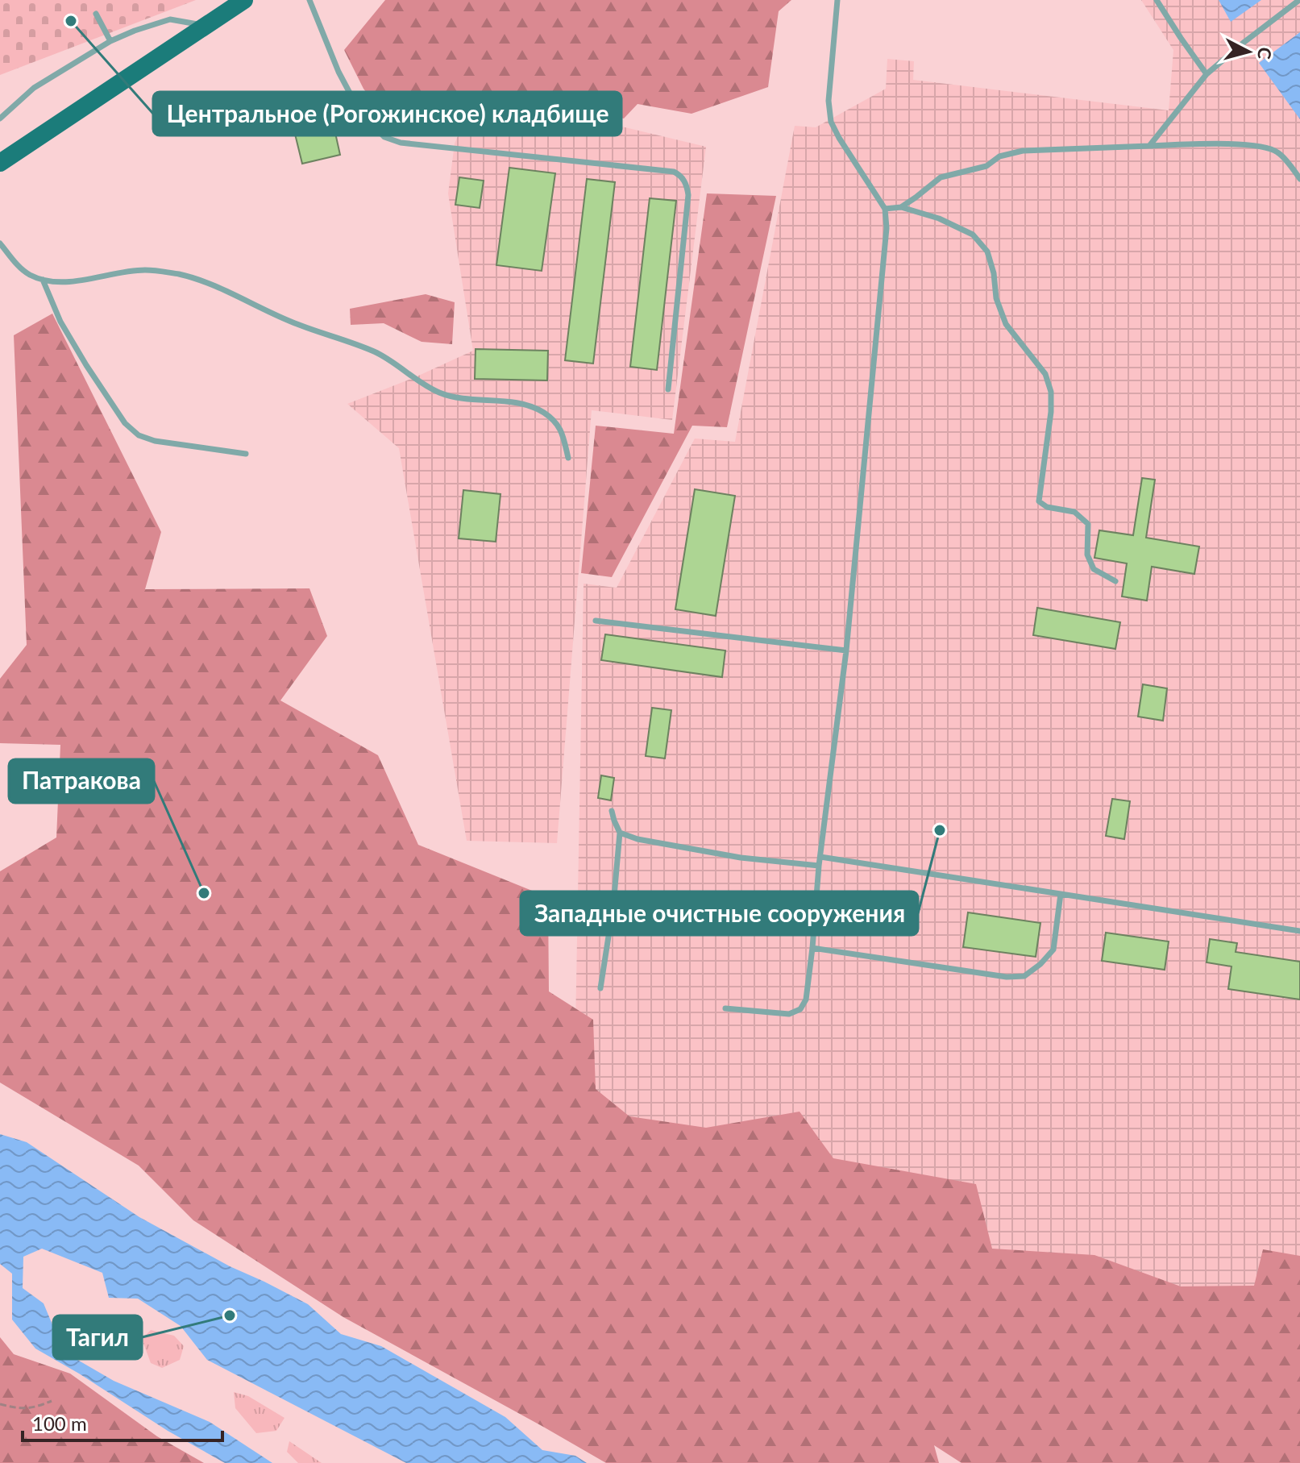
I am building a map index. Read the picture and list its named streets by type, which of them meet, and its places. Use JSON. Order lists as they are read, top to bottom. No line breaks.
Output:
{"places":["Центральное (Рогожинское) кладбище","Западные очистные сооружения","Патракова","Тагил"],"scale_bar":"100 m","north":"right"}
